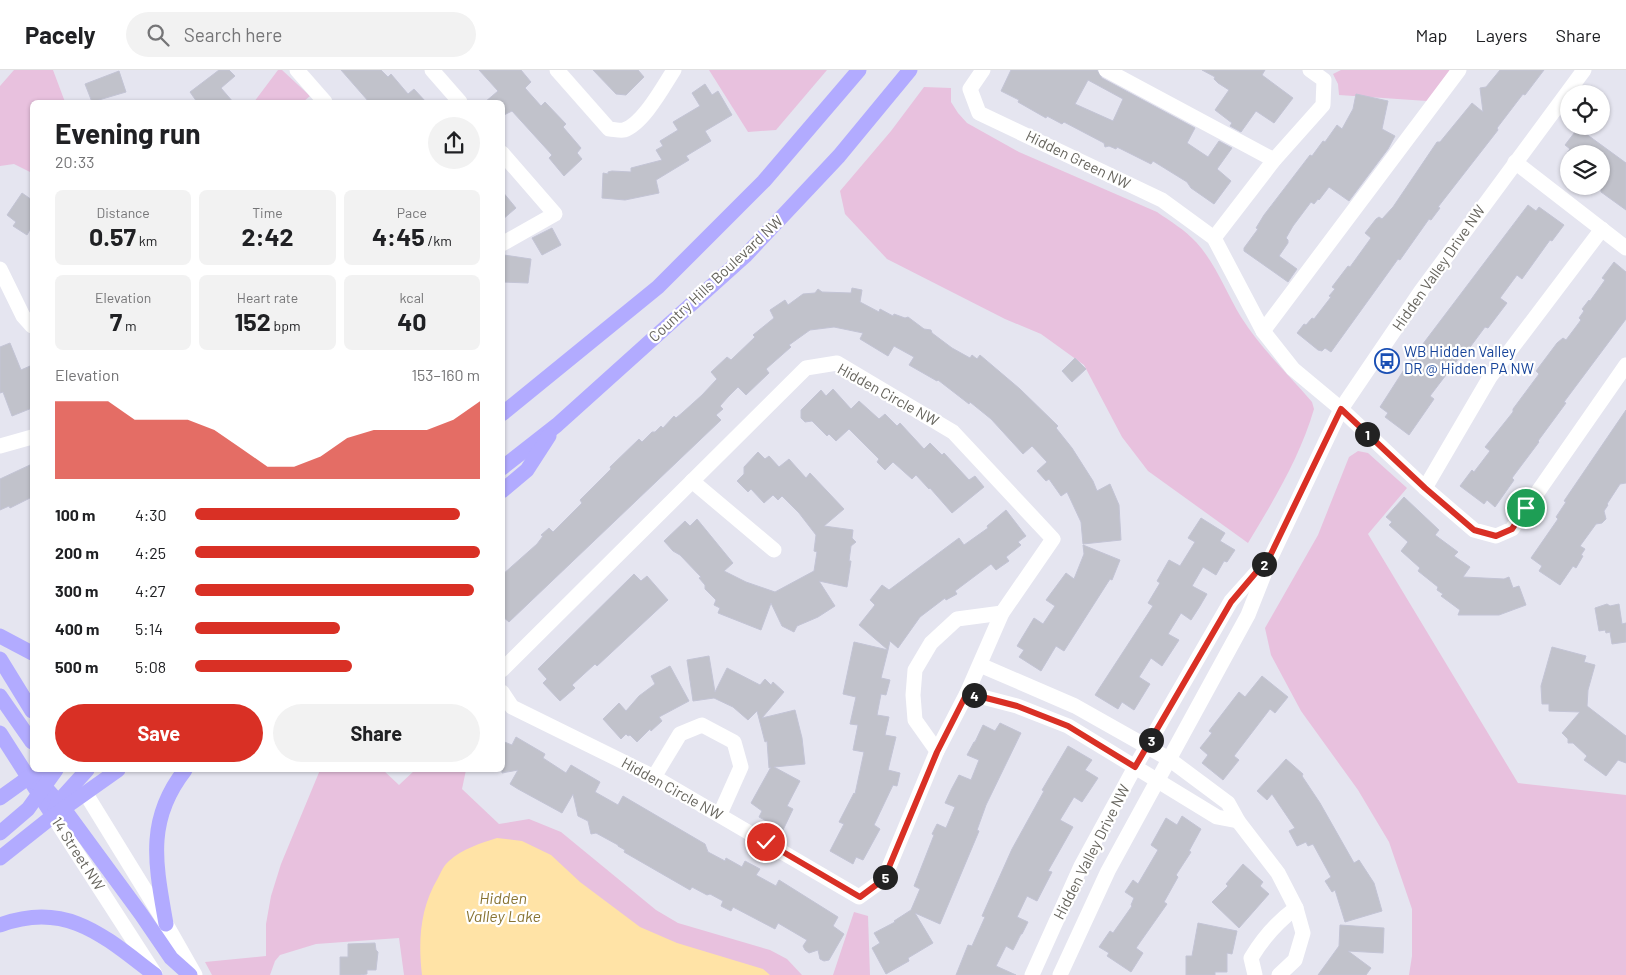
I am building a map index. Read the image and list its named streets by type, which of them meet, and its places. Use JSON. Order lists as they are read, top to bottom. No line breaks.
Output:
{"streets":{"main road":["Country Hills Boulevard NW","14 Street NW"],"street":["Hidden Green NW","Hidden Valley Drive NW","Hidden Circle NW"]},"crossings":[["Hidden Green NW","Hidden Valley Drive NW"]],"water":["Hidden Valley Lake"],"places":{"bus stop":["WB Hidden Valley DR @ Hidden PA NW"]},"page":{"header":"Pacely","search":"Search here","nav":["Map","Layers","Share"],"heading":["Evening run","20:33"],"stats":[["Distance","0.57 km"],["Time","2:42"],["Pace","4:45 /km"],["Elevation","7 m"],["Heart rate","152 bpm"],["kcal","40"]],"chart":["Elevation","153–160 m"],"pins":["1","2","4","3","5"],"list":[{"name":"100 m","note":"4:30"},{"name":"200 m","note":"4:25"},{"name":"300 m","note":"4:27"},{"name":"400 m","note":"5:14"},{"name":"500 m","note":"5:08"}],"buttons":["Save","Share"]}}
